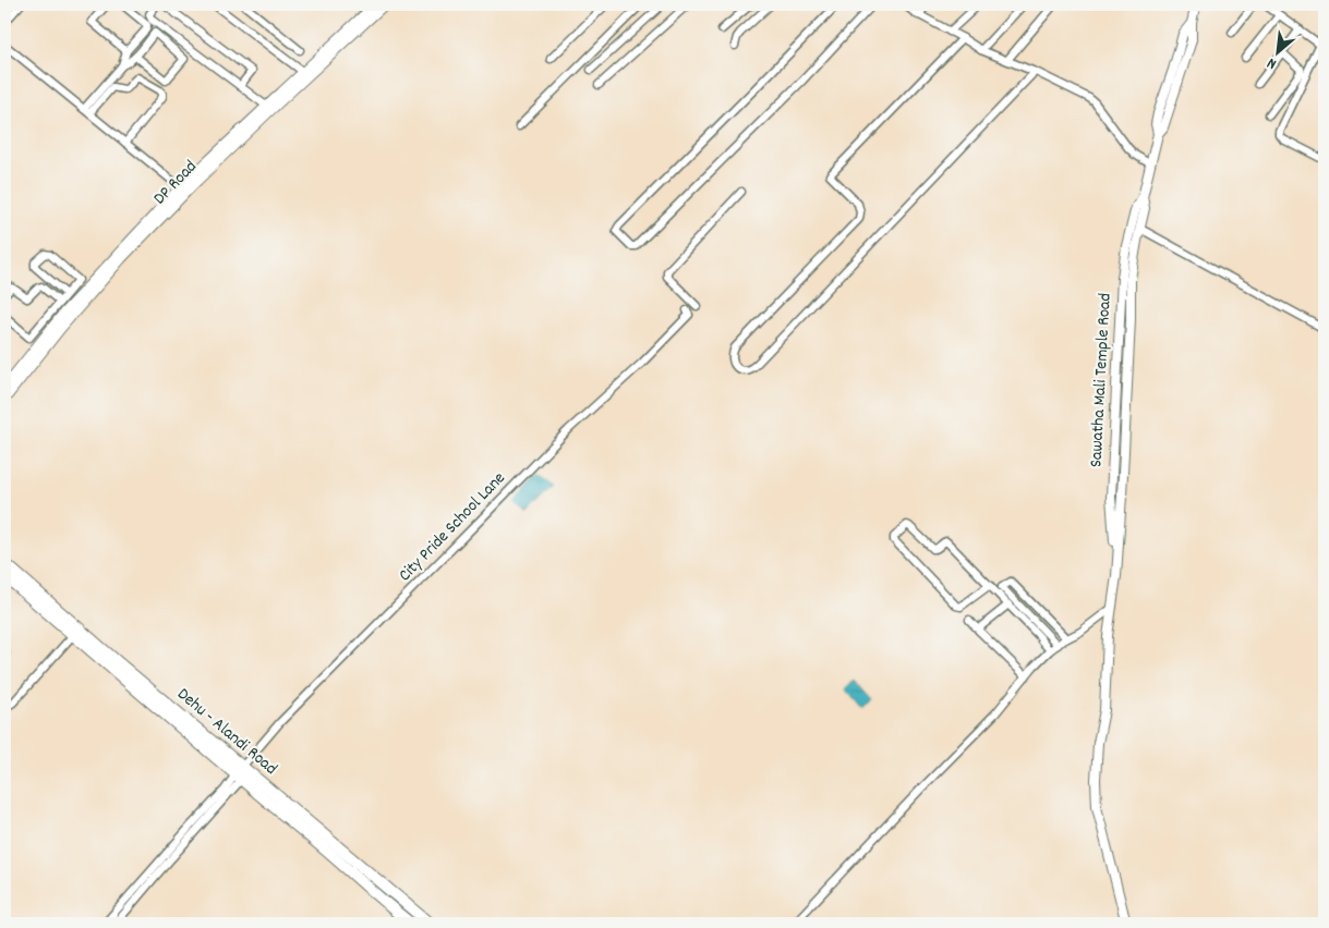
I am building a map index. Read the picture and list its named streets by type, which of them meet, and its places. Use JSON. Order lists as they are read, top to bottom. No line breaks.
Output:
{"streets":{"main road":["Dehu - Alandi Road"],"street":["DP Road","Sawatha Mali Temple Road","City Pride School Lane"]},"crossings":[["City Pride School Lane","Dehu - Alandi Road"]],"north":"bottom left"}
